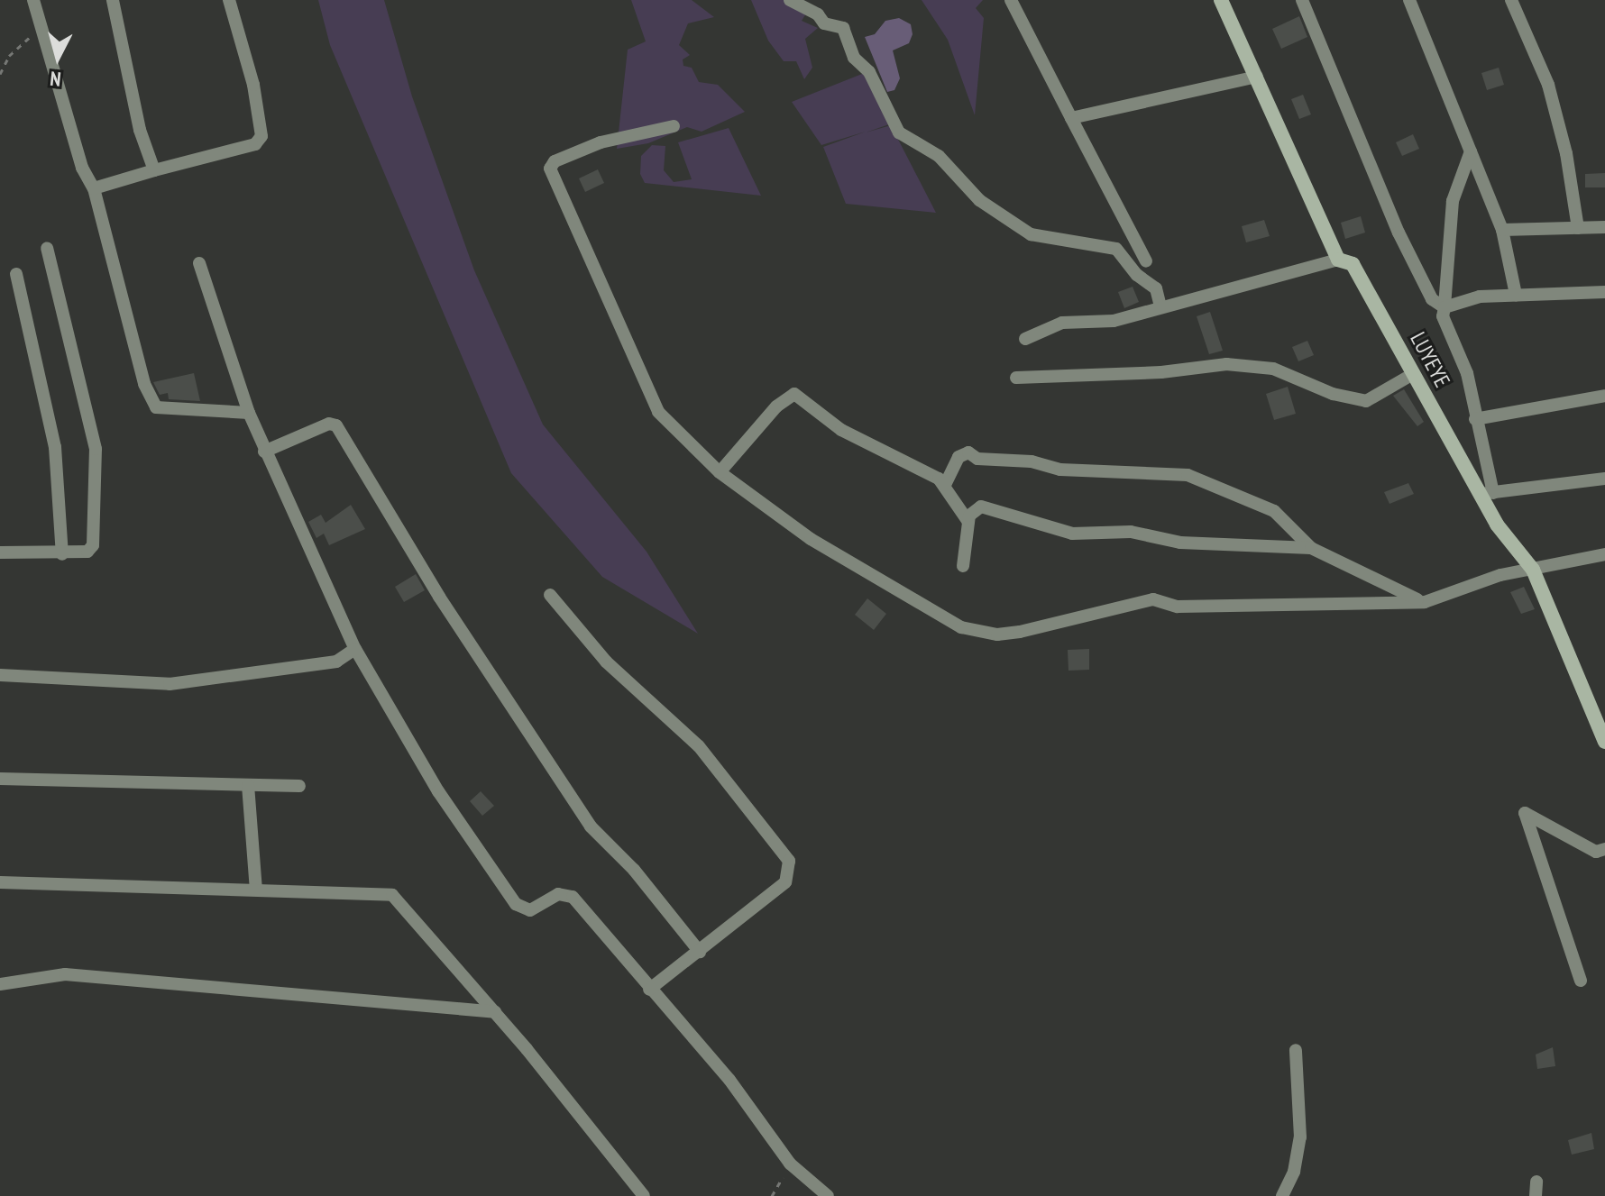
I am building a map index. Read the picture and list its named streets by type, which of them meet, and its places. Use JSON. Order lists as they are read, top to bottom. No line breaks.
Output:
{"streets":{"street":["LUYEYE"]},"north":"bottom"}
